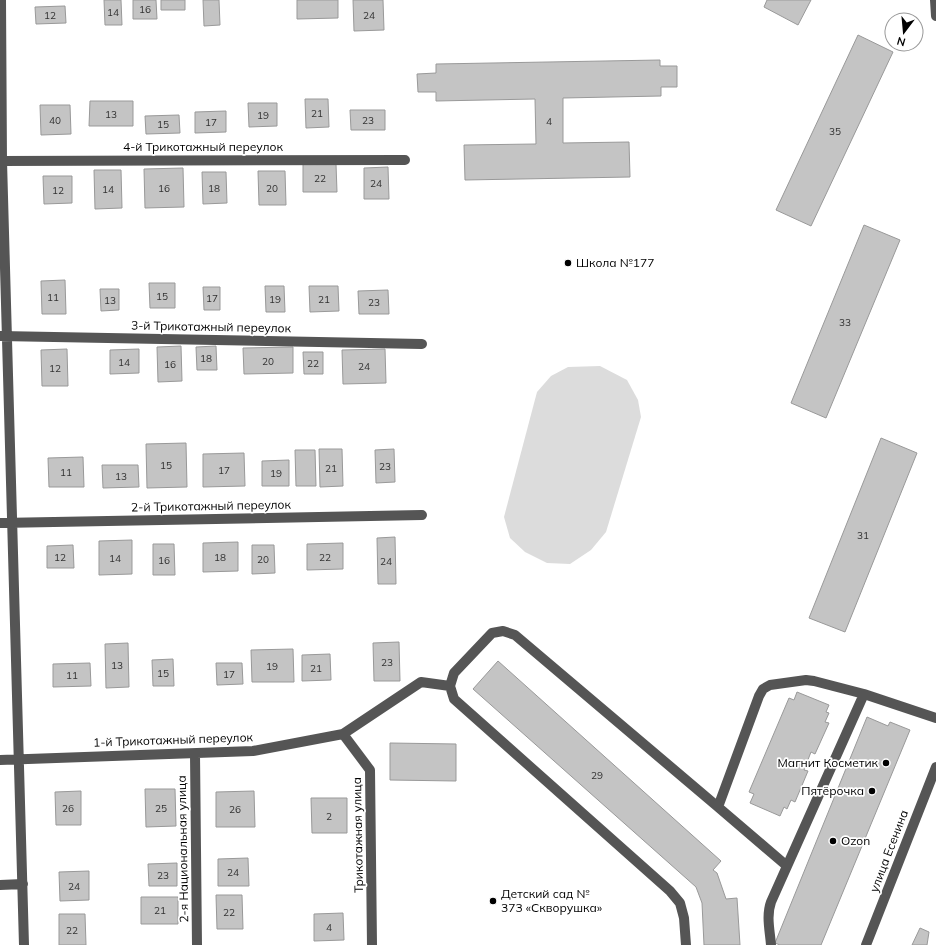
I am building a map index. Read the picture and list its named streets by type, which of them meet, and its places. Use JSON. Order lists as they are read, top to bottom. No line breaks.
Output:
{"streets":{"street":["4-й Трикотажный переулок","3-й Трикотажный переулок","2-й Трикотажный переулок","1-й Трикотажный переулок","Трикотажная улица","2-я Национальная улица","улица Есенина"]},"crossings":[["1-й Трикотажный переулок","Трикотажная улица"],["1-й Трикотажный переулок","2-я Национальная улица"]],"places":["Школа №177","Магнит Косметик","Пятёрочка","Ozon","Детский сад № 373 «Скворушка»"],"house_numbers":["16","14","12","24","21","13","19","40","23","4","17","15","35","22","24","16","18","20","14","12","15","11","17","19","21","13","23","33","18","20","14","22","16","24","12","15","23","21","17","11","19","13","31","12","18","22","14","20","16","24","23","13","19","21","15","17","11","29","26","25","26","2","24","23","24","21","22","4","22"],"north":"bottom"}
